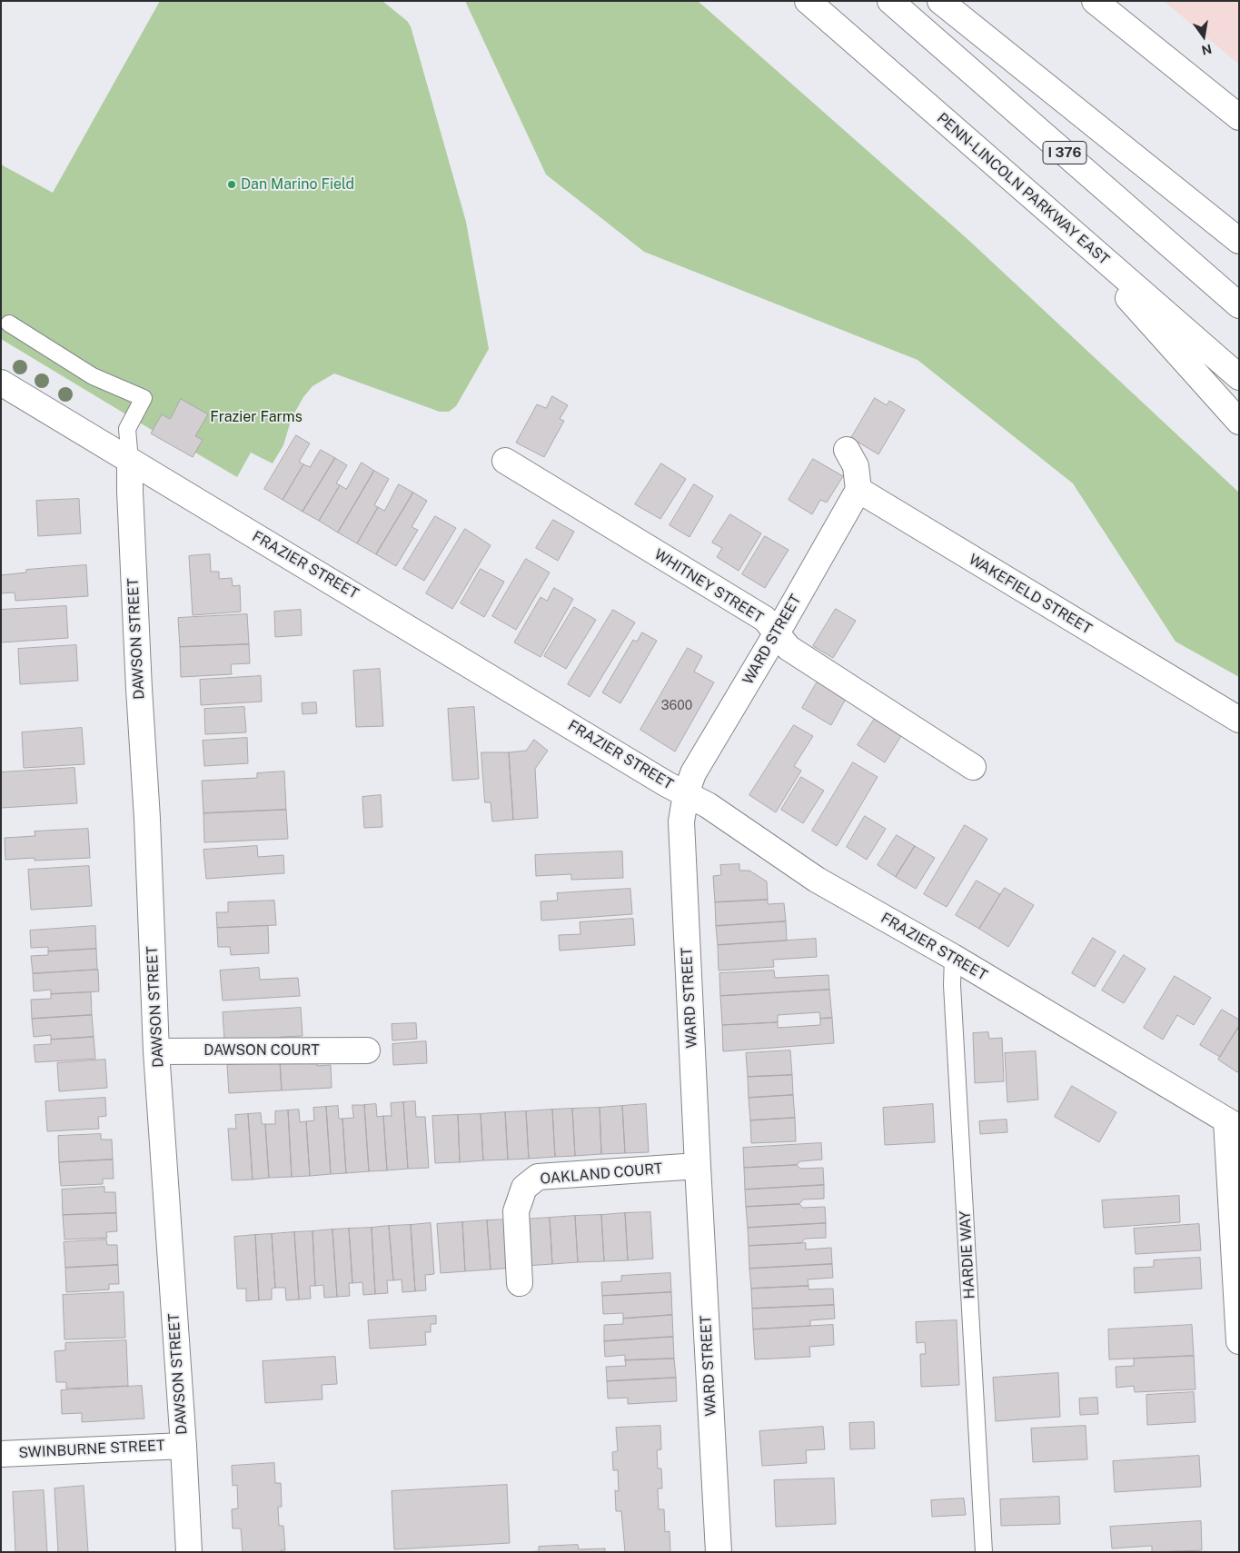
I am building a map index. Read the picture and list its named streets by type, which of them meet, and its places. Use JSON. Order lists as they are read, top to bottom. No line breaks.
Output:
{"streets":{"main road":["I 376","PENN-LINCOLN PARKWAY EAST","FRAZIER STREET","WHITNEY STREET","WAKEFIELD STREET","DAWSON STREET","WARD STREET","DAWSON COURT","OAKLAND COURT","SWINBURNE STREET"],"lane":["HARDIE WAY"]},"crossings":[["FRAZIER STREET","DAWSON STREET"],["FRAZIER STREET","WARD STREET"],["FRAZIER STREET","HARDIE WAY"],["WHITNEY STREET","WARD STREET"],["WAKEFIELD STREET","WARD STREET"],["DAWSON STREET","DAWSON COURT"],["DAWSON STREET","SWINBURNE STREET"],["WARD STREET","OAKLAND COURT"]],"parks":["Frazier Farms"],"places":["Dan Marino Field"],"house_numbers":["3600"],"north":"bottom"}
